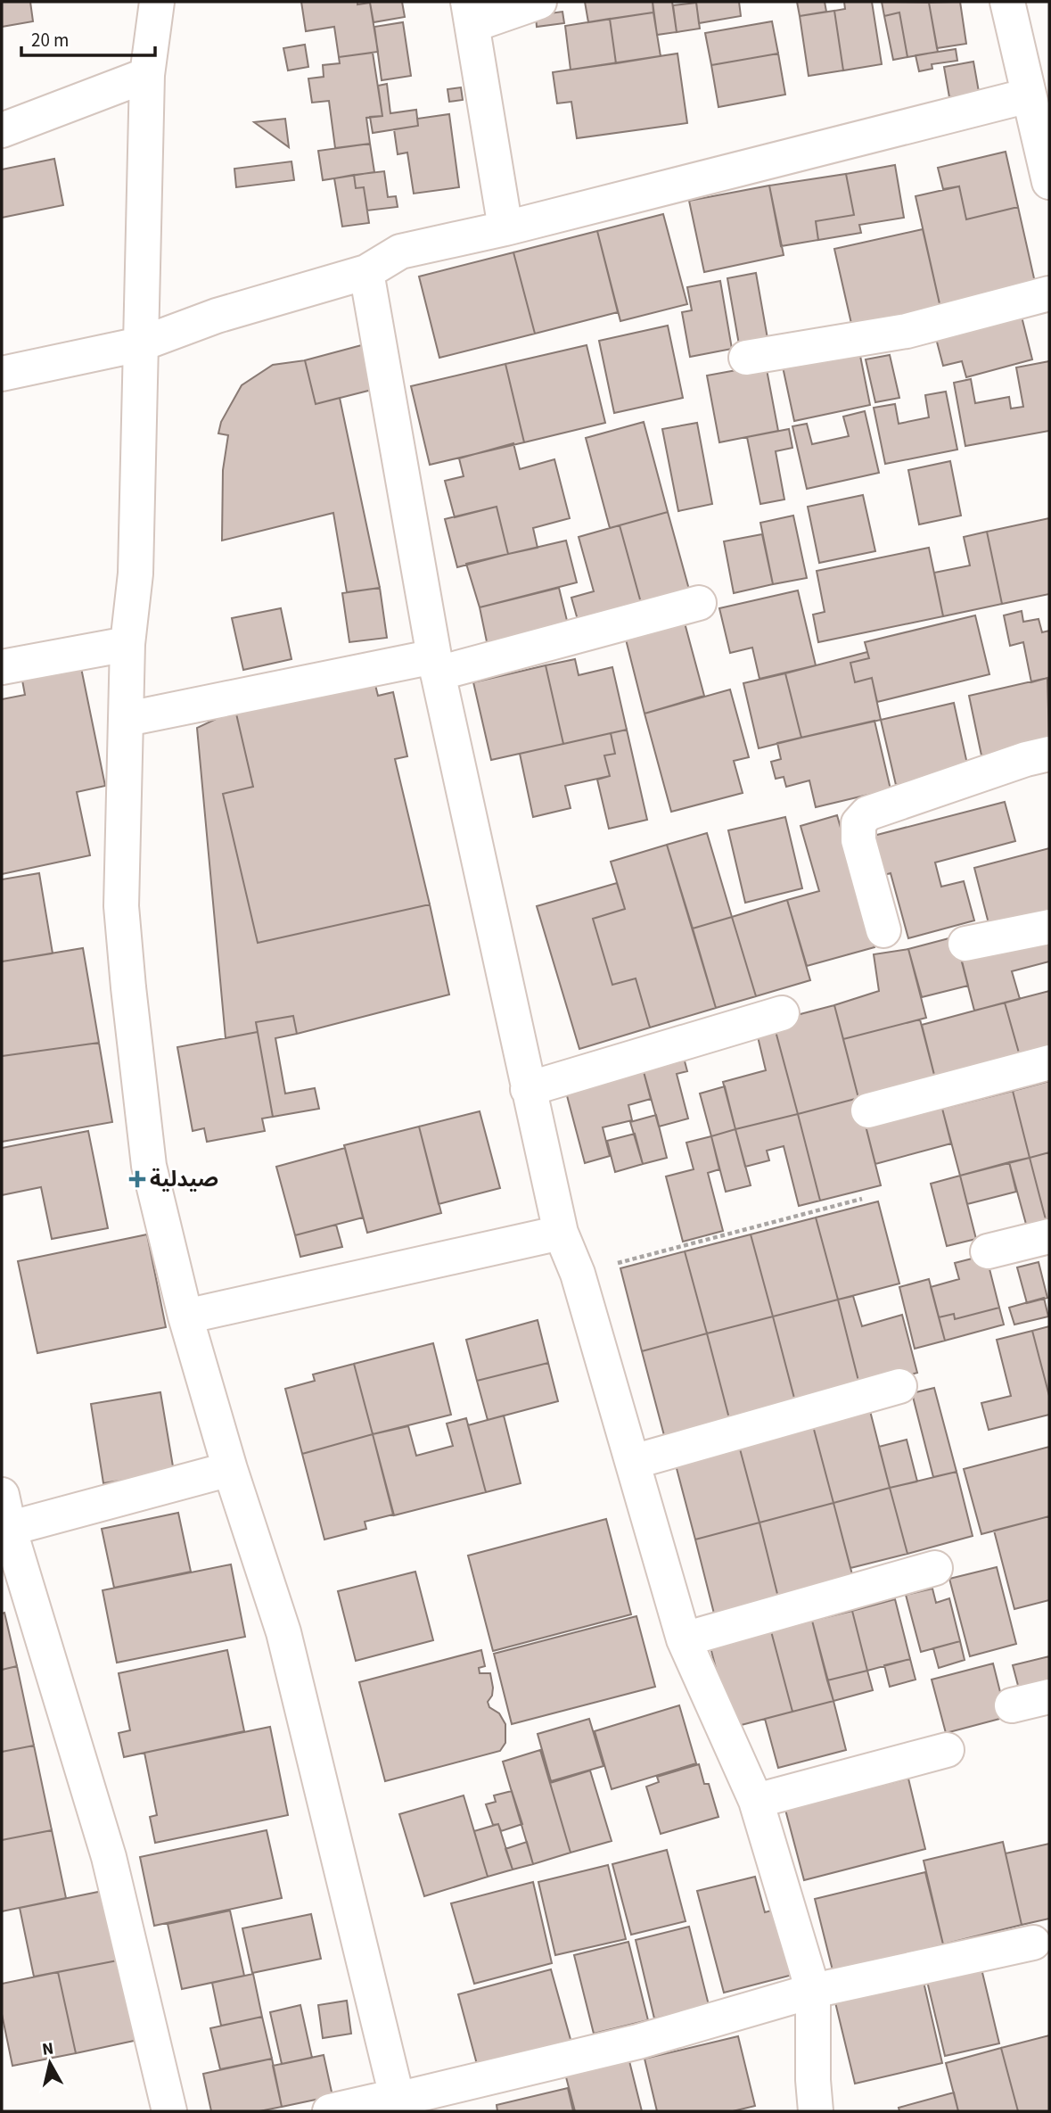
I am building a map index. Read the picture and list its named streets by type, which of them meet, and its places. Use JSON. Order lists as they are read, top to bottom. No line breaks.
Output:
{"places":{"health":["صيدلية"]},"scale_bar":"20 m","north":"top"}
